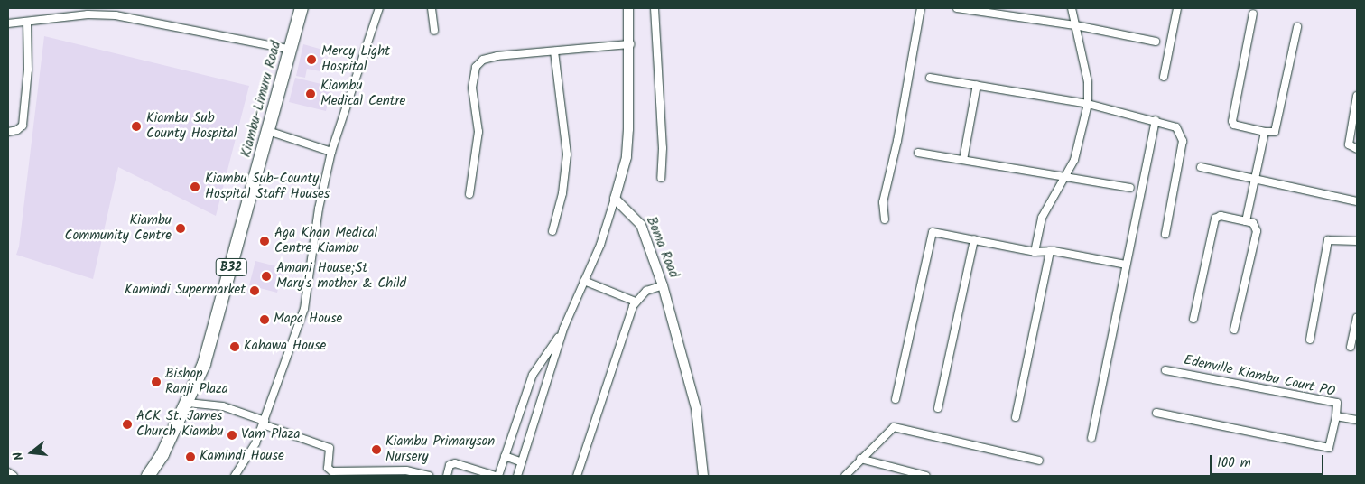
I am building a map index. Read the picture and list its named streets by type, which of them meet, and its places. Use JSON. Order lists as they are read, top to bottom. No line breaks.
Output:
{"streets":{"highway":["Kiambu-Limuru Road","B32"],"main road":["Boma Road"],"street":["Edenville Kiambu Court PO"]},"places":["Mercy Light Hospital","Kiambu Medical Centre","Kiambu Sub County Hospital","Kiambu Sub-County Hospital Staff Houses","Kiambu Community Centre","Aga Khan Medical Centre Kiambu","Amani House;St Mary's mother & Child","Kamindi Supermarket","Mapa House","Kahawa House","Bishop Ranji Plaza","ACK St. James Church Kiambu","Vam Plaza","Kiambu Primaryson Nursery","Kamindi House"],"scale_bar":"100 m","north":"left"}
